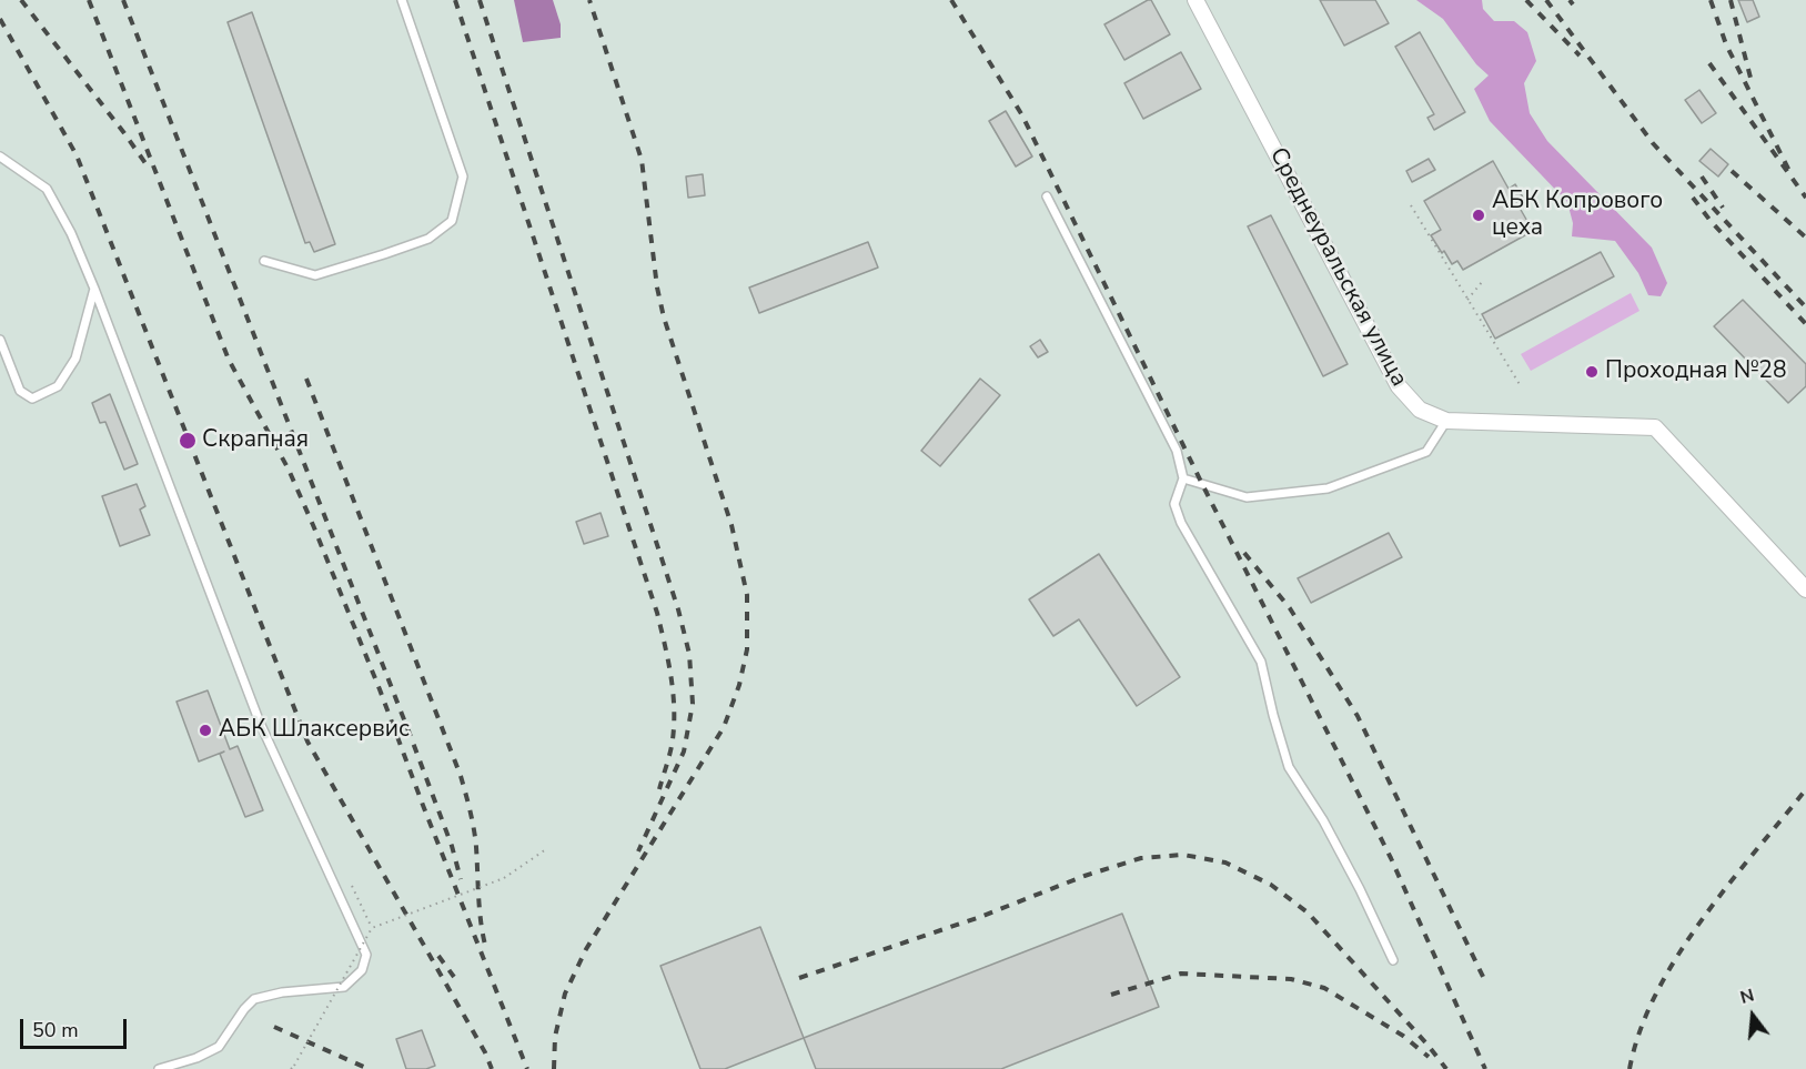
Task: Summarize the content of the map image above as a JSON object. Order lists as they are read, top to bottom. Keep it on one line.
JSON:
{"streets":{"street":["Среднеуральская улица"]},"places":["АБК Копрового цеха","Проходная №28","Скрапная","АБК Шлаксервис"],"scale_bar":"50 m","north":"top"}
